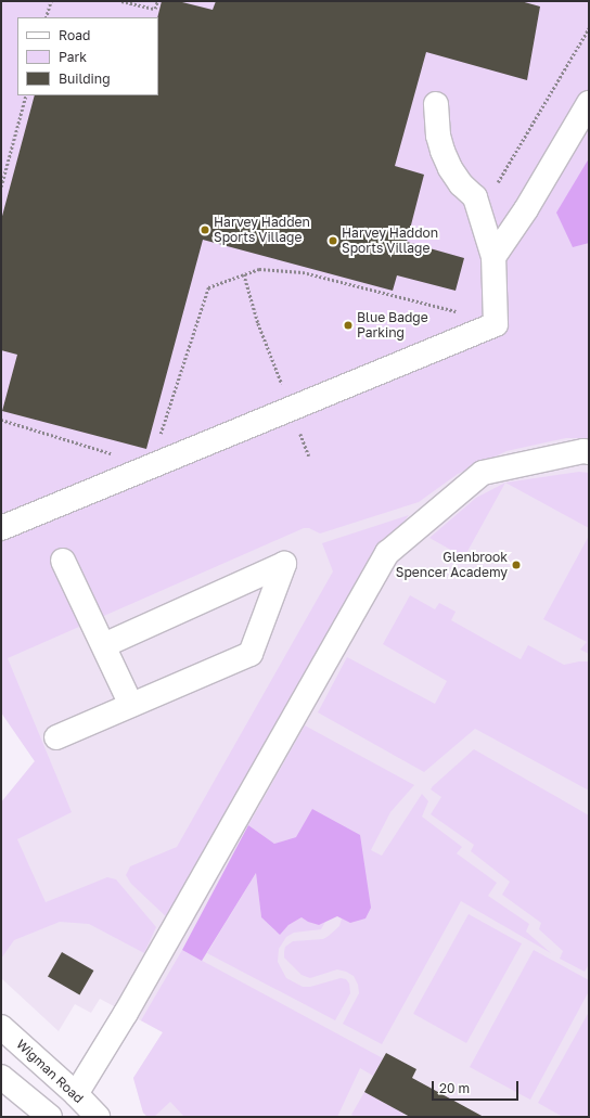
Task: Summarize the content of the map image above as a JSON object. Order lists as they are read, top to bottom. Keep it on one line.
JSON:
{"streets":{"street":["Wigman Road"]},"places":["Harvey Hadden Sports Village","Harvey Haddon Sports Village","Blue Badge Parking","Glenbrook Spencer Academy"],"legend":["Road","Park","Building"],"scale_bar":"20 m"}
